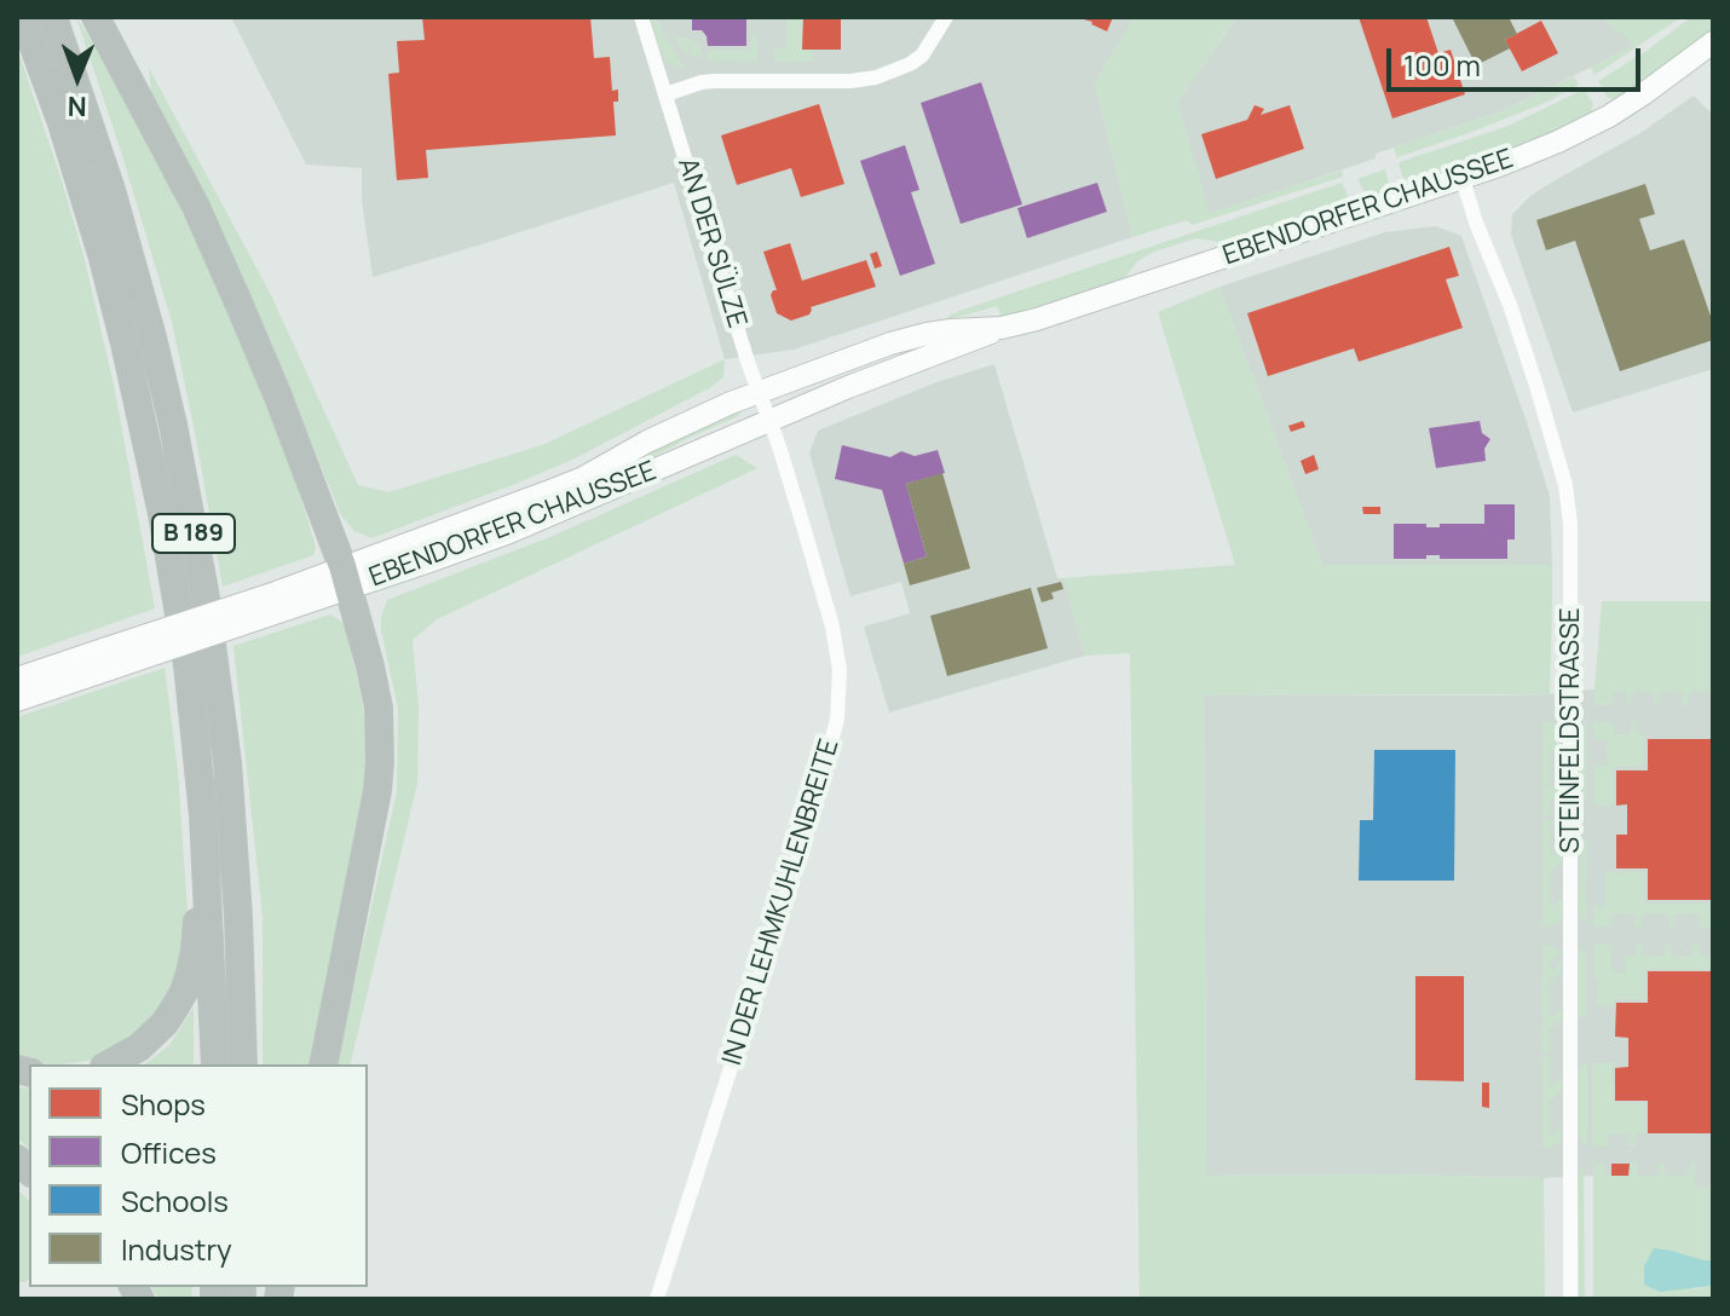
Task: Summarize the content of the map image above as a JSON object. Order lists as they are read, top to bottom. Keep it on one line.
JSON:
{"streets":{"highway":["B 189"],"main road":["EBENDORFER CHAUSSEE"],"street":["AN DER SÜLZE","STEINFELDSTRASSE","IN DER LEHMKUHLENBREITE"]},"crossings":[["EBENDORFER CHAUSSEE","AN DER SÜLZE"],["EBENDORFER CHAUSSEE","STEINFELDSTRASSE"],["EBENDORFER CHAUSSEE","IN DER LEHMKUHLENBREITE"],["AN DER SÜLZE","IN DER LEHMKUHLENBREITE"]],"legend":["Shops","Offices","Schools","Industry"],"scale_bar":"100 m","north":"bottom"}
